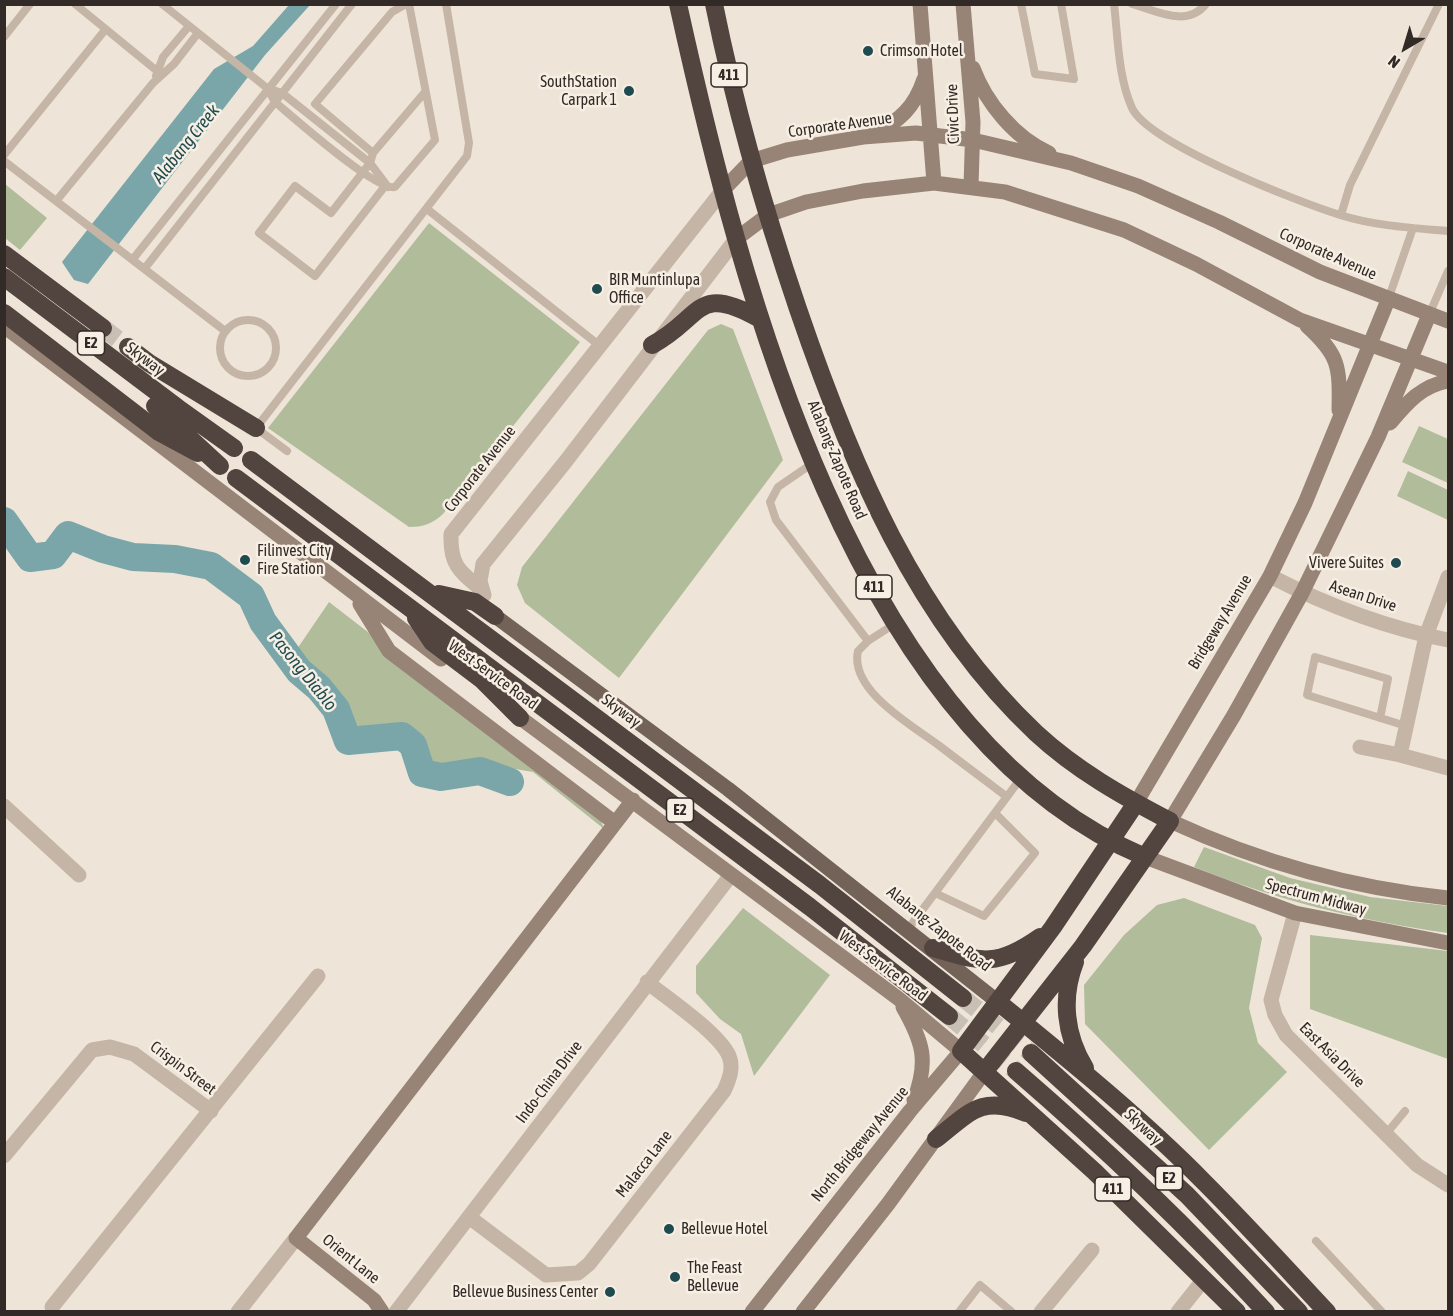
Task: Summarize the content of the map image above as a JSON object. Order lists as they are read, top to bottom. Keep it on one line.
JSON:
{"streets":{"highway":["411","E2","Skyway","Alabang-Zapote Road","Bridgeway Avenue","North Bridgeway Avenue"],"main road":["Civic Drive","Corporate Avenue","West Service Road","Spectrum Midway","Orient Lane"],"street":["Asean Drive","East Asia Drive","Crispin Street","Indo-China Drive","Malacca Lane"]},"crossings":[["411","West Service Road"],["411","North Bridgeway Avenue"],["Civic Drive","Corporate Avenue"],["Corporate Avenue","E2"],["Corporate Avenue","Alabang-Zapote Road"],["Corporate Avenue","Bridgeway Avenue"],["E2","Skyway"],["E2","Alabang-Zapote Road"],["Alabang-Zapote Road","Bridgeway Avenue"],["Alabang-Zapote Road","Spectrum Midway"],["Alabang-Zapote Road","North Bridgeway Avenue"],["Asean Drive","Bridgeway Avenue"],["Bridgeway Avenue","North Bridgeway Avenue"],["West Service Road","Indo-China Drive"],["West Service Road","North Bridgeway Avenue"],["Spectrum Midway","East Asia Drive"],["Indo-China Drive","Malacca Lane"]],"water":["Alabang Creek","Pasong Diablo"],"places":["Crimson Hotel","SouthStation Carpark 1","BIR Muntinlupa Office","Filinvest City Fire Station","Vivere Suites","Bellevue Hotel","The Feast Bellevue","Bellevue Business Center"],"north":"bottom left"}
